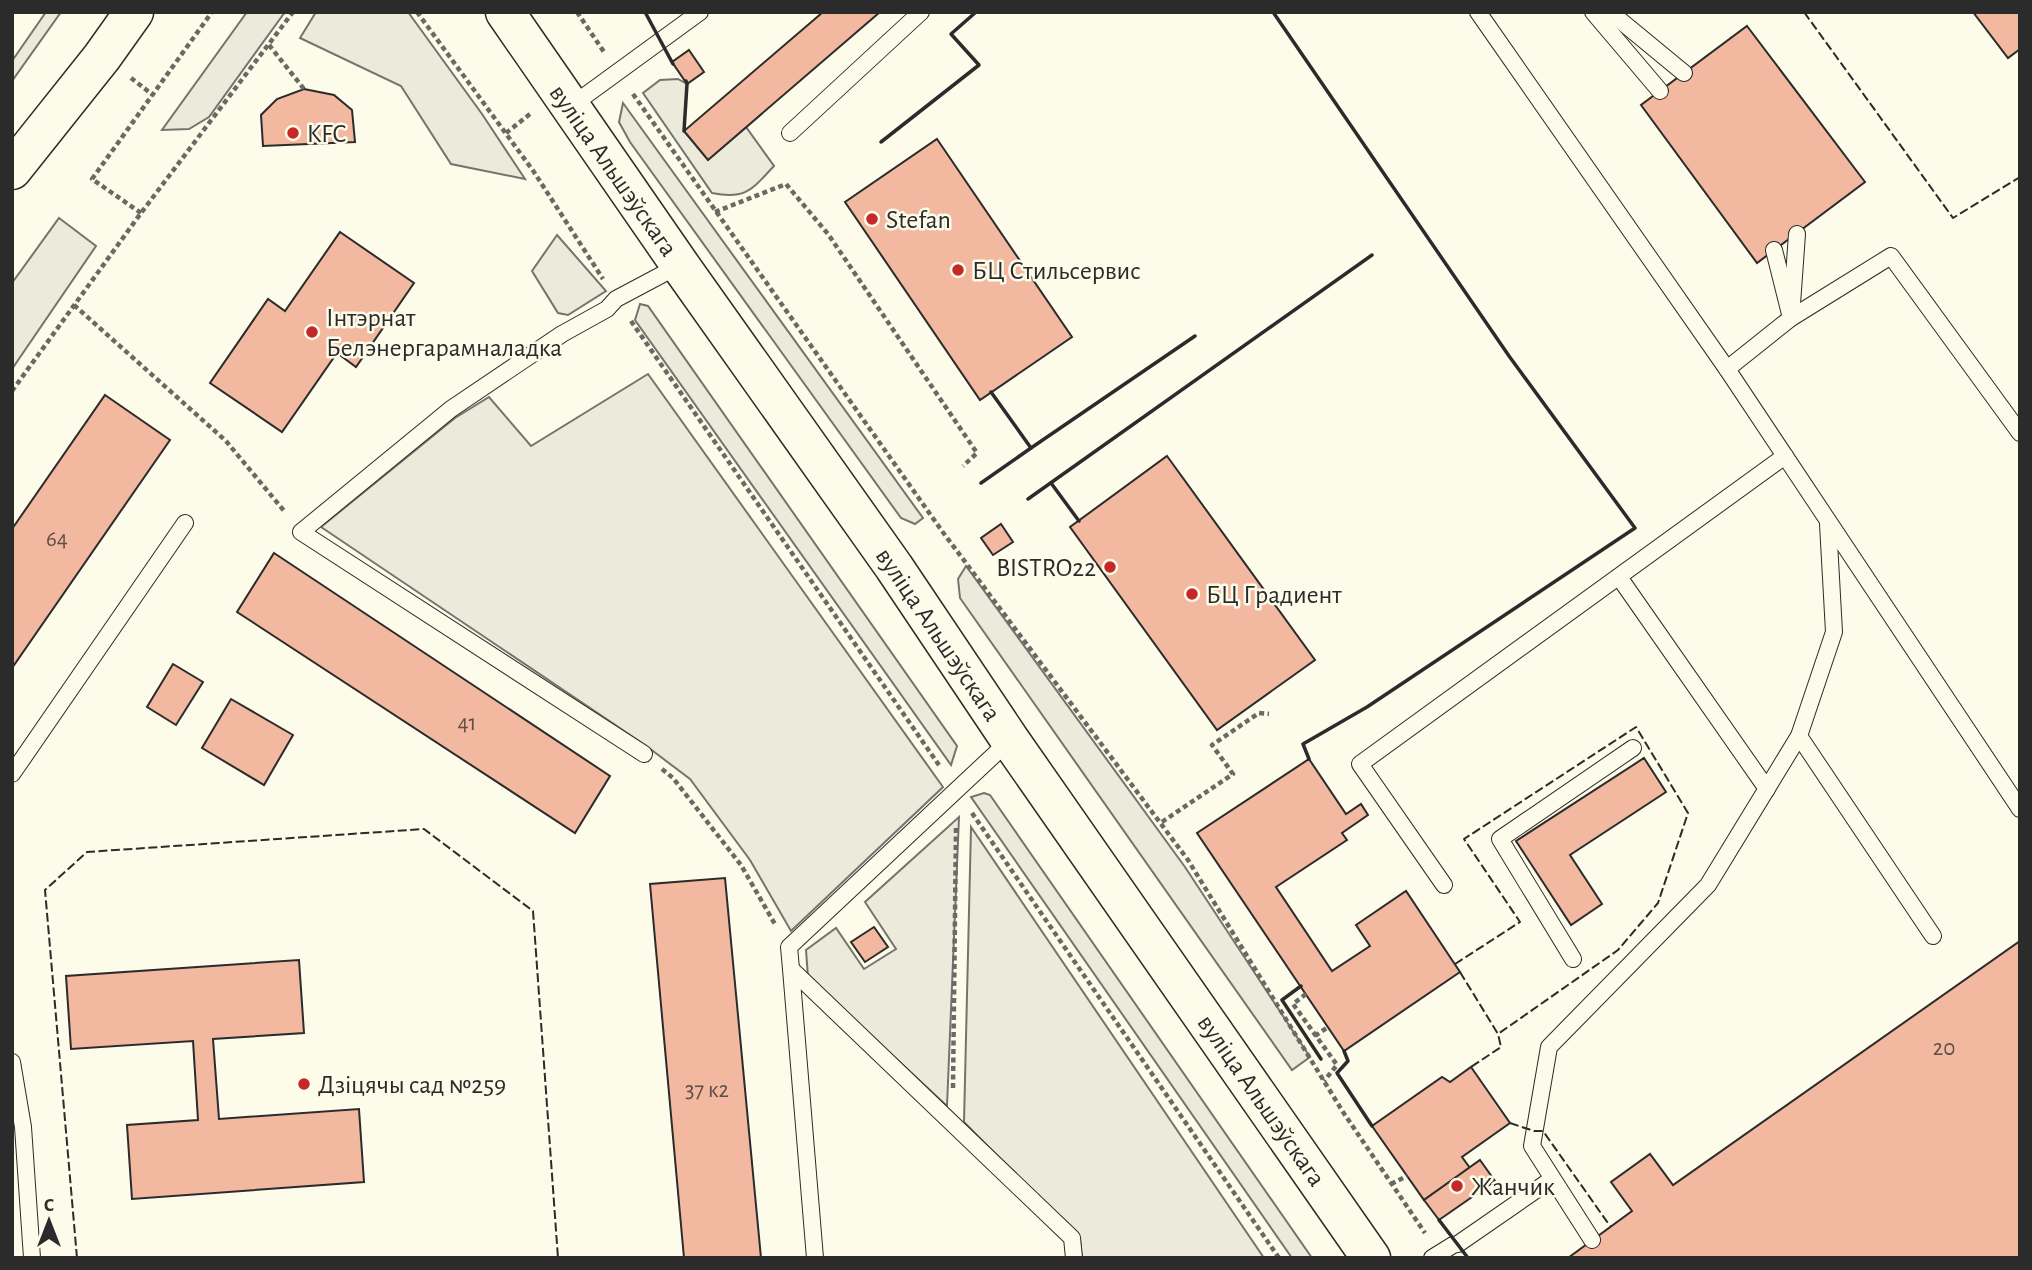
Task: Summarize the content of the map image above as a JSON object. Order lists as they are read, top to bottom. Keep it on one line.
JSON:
{"streets":{"main road":["вуліца Альшэўскага"]},"places":["KFC","Stefan","БЦ Стильсервис","Інтэрнат Белэнергарамналадка","BISTRO22","БЦ Градиент","Дзіцячы сад №259","Жанчик"],"house_numbers":["64","41","20","37 к2"],"north":"top"}
